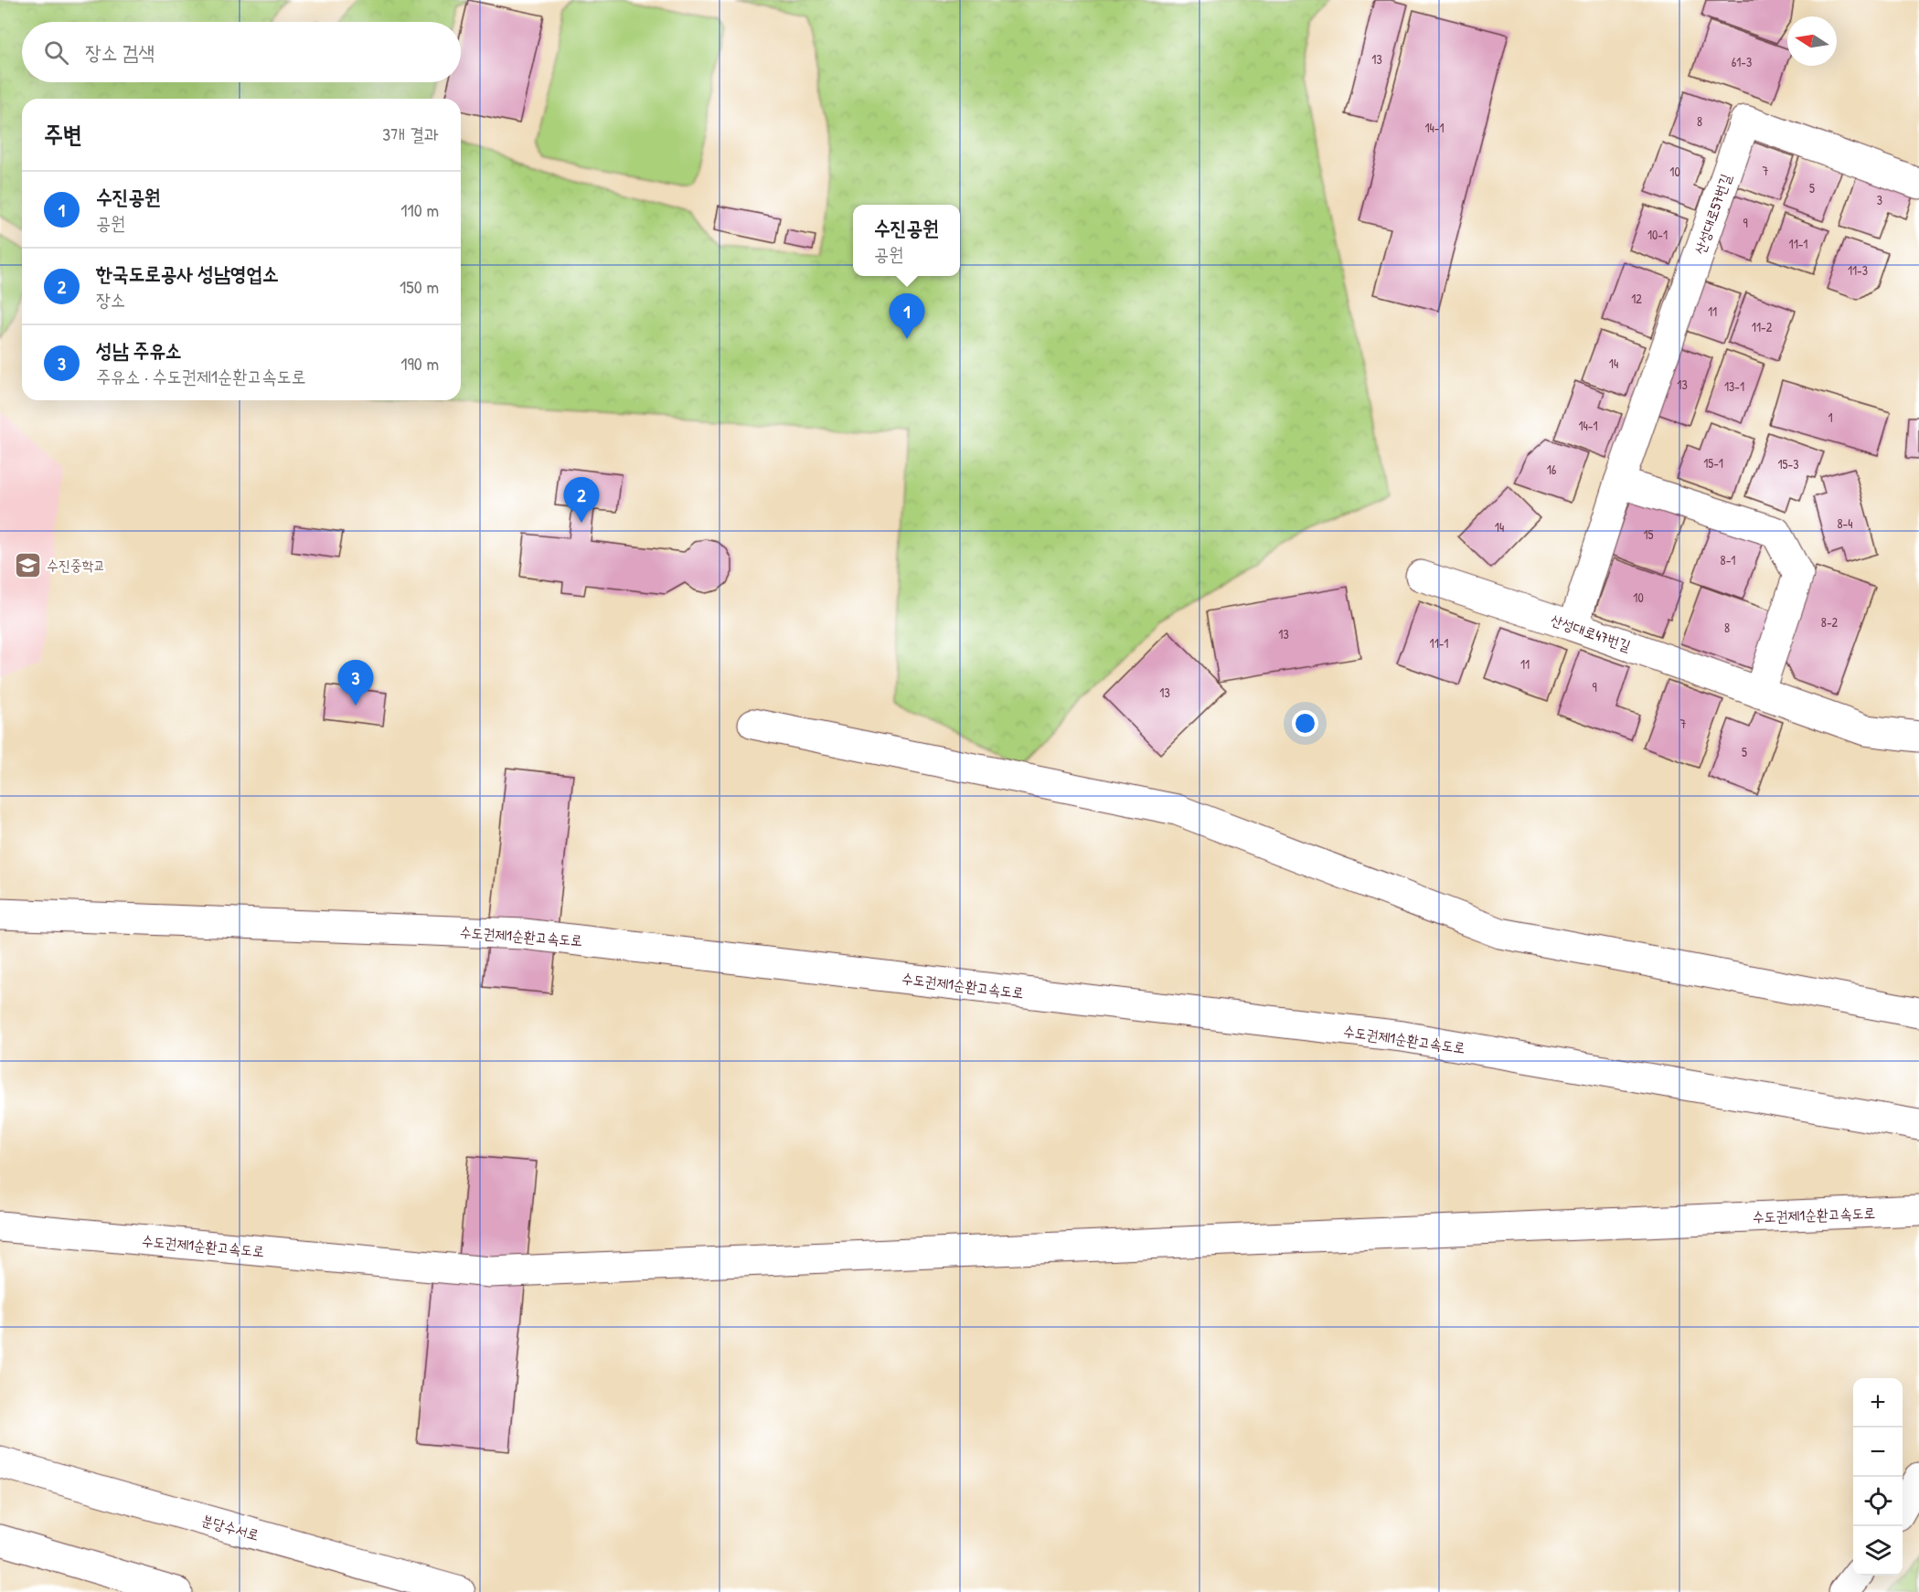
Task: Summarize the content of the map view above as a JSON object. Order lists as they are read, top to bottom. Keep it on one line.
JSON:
{"streets":{"main road":["산성대로57번길","산성대로47번길","수도권제1순환고속도로","분당수서로"]},"crossings":[["산성대로57번길","산성대로47번길"]],"places":{"school or university":["수진중학교"]},"house_numbers":["13","61-3","8","14-1","7","10","5","3","9","10-1","11-1","11-3","12","11","11-2","14","13","13-1","1","14-1","15-1","15-3","16","8-4","14","15","8-1","10","8-2","8","13","11-1","11","9","13","7","5"],"north":"left","page":{"search":"장소 검색","heading":["주변","3개 결과"],"list":[{"mark":"1","name":"수진공원","note":"공원","value":"110 m"},{"mark":"2","name":"한국도로공사 성남영업소","note":"장소","value":"150 m"},{"mark":"3","name":"성남 주유소","note":"주유소 · 수도권제1순환고속도로","value":"190 m"}],"popup":["수진공원","공원"],"pins":["1","2","3"],"map_buttons":["+","−"]}}
